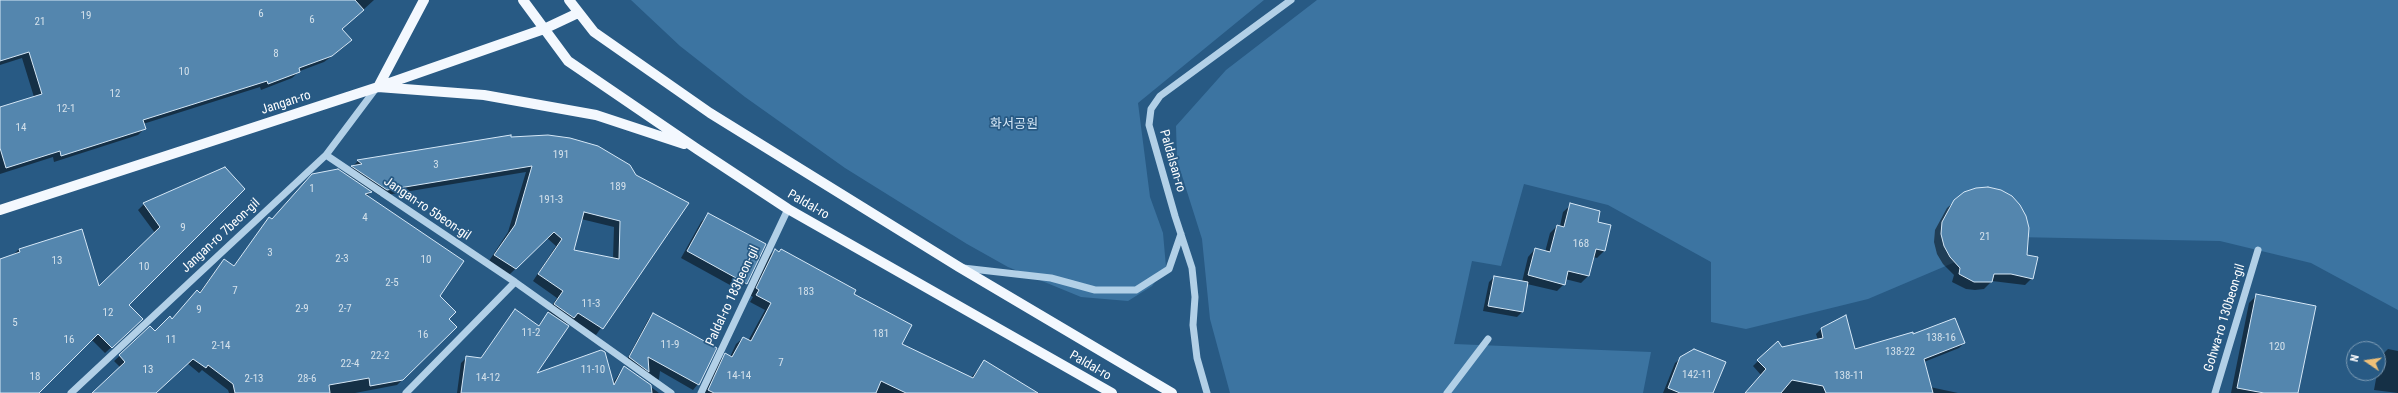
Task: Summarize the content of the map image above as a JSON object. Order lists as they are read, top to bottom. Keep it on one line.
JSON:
{"streets":{"main road":["Jangan-ro","Paldal-ro"],"street":["Paldalsan-ro","Jangan-ro 5beon-gil","Jangan-ro 7beon-gil","Paldal-ro 183beon-gil","Gohwa-ro 130beon-gil"]},"crossings":[["Jangan-ro","Paldal-ro"],["Jangan-ro","Jangan-ro 7beon-gil"],["Paldal-ro","Paldal-ro 183beon-gil"],["Jangan-ro 5beon-gil","Jangan-ro 7beon-gil"]],"parks":["화서공원"],"house_numbers":["6","19","6","21","8","10","12","12-1","14","191","3","189","1","191-3","4","9","21","168","3","2-3","10","13","10","2-5","7","183","11-3","2-9","2-7","9","12","5","11-2","181","16","138-16","16","11","11-9","2-14","120","138-22","22-2","7","22-4","13","11-10","142-11","14-14","138-11","18","14-12","2-13","28-6"],"north":"left"}
